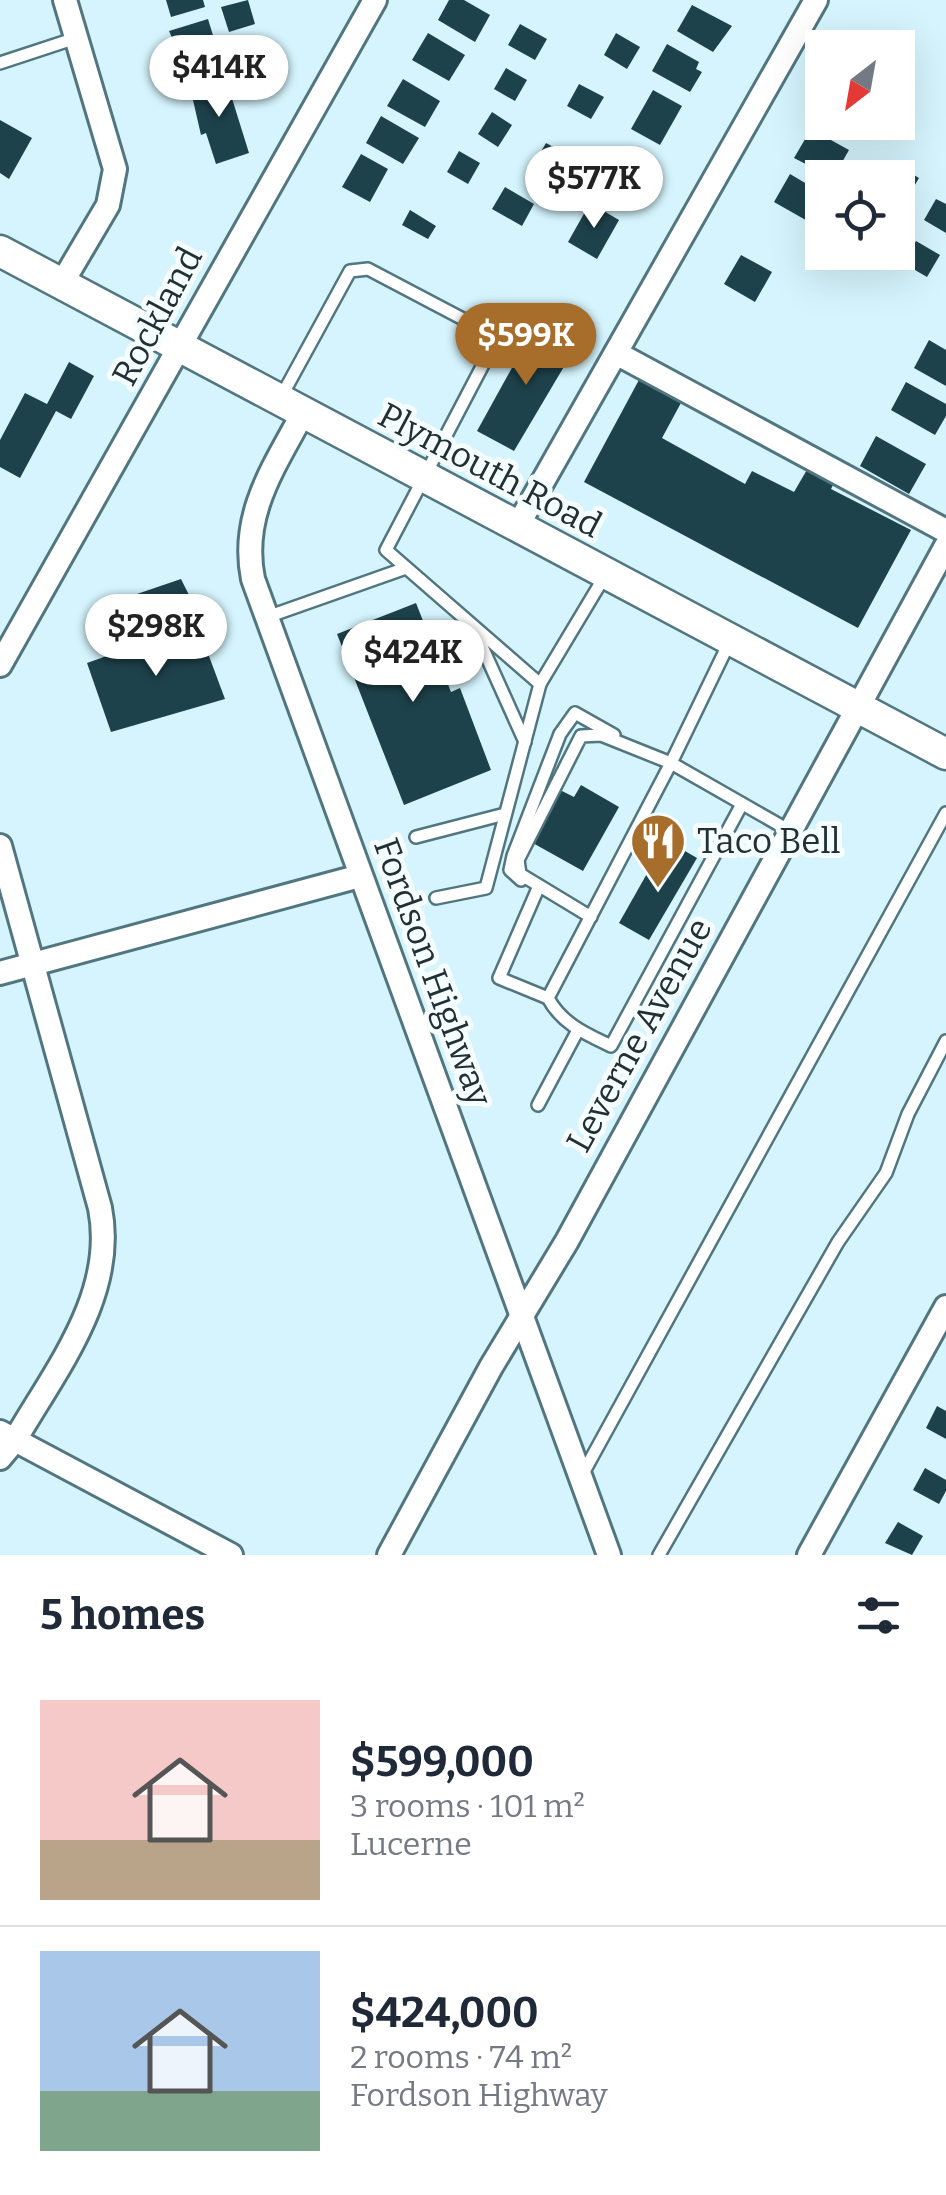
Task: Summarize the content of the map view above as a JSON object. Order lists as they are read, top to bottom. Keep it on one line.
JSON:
{"streets":{"main road":["Plymouth Road"],"street":["Rockland","Fordson Highway","Leverne Avenue"]},"crossings":[["Rockland","Plymouth Road"],["Plymouth Road","Fordson Highway"],["Plymouth Road","Leverne Avenue"],["Fordson Highway","Leverne Avenue"]],"places":{"restaurant":["Taco Bell"]},"north":"bottom left","page":{"price":["$414K","$577K","$599K","$298K","$424K"],"heading":"5 homes","list":[{"name":"$599,000","note":"3 rooms · 101 m² · Lucerne"},{"name":"$424,000","note":"2 rooms · 74 m² · Fordson Highway"}]}}
